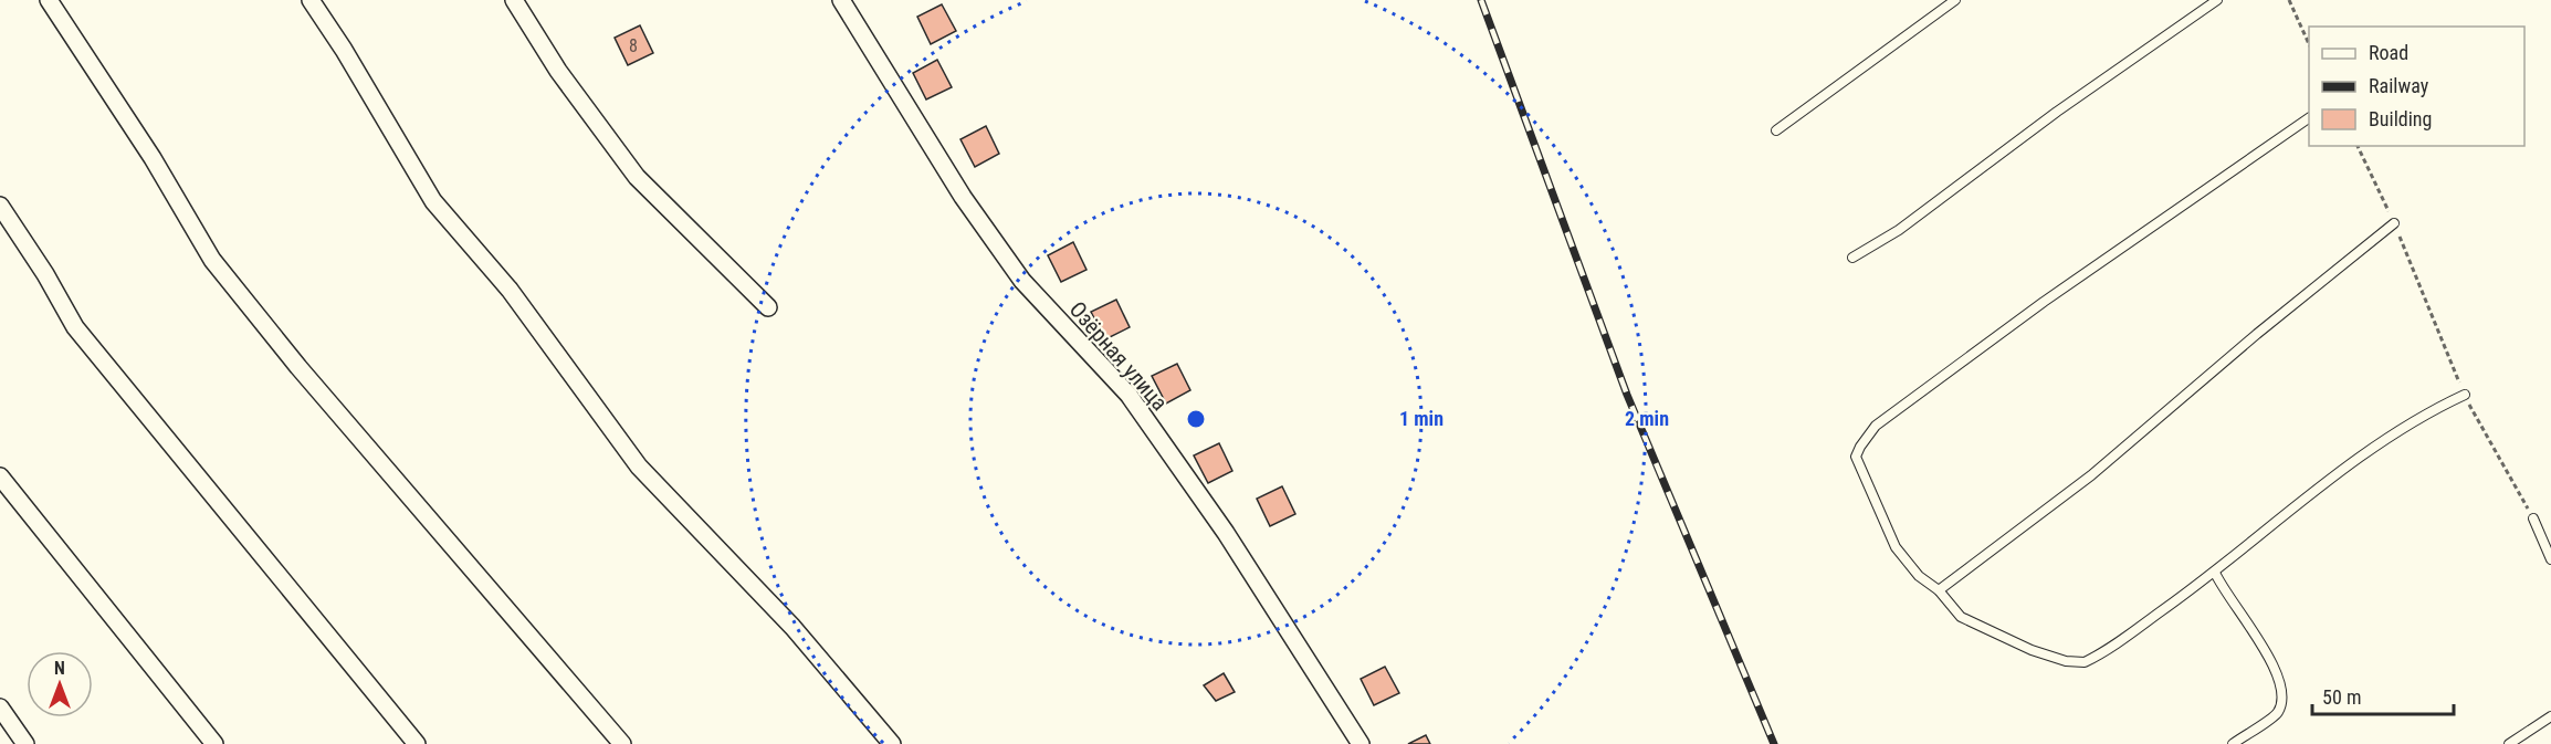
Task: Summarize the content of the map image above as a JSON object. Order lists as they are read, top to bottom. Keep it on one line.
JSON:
{"streets":{"street":["Озёрная улица"]},"house_numbers":["8"],"legend":["Road","Railway","Building"],"scale_bar":"50 m","north":"top","rings":["1 min","2 min"]}
